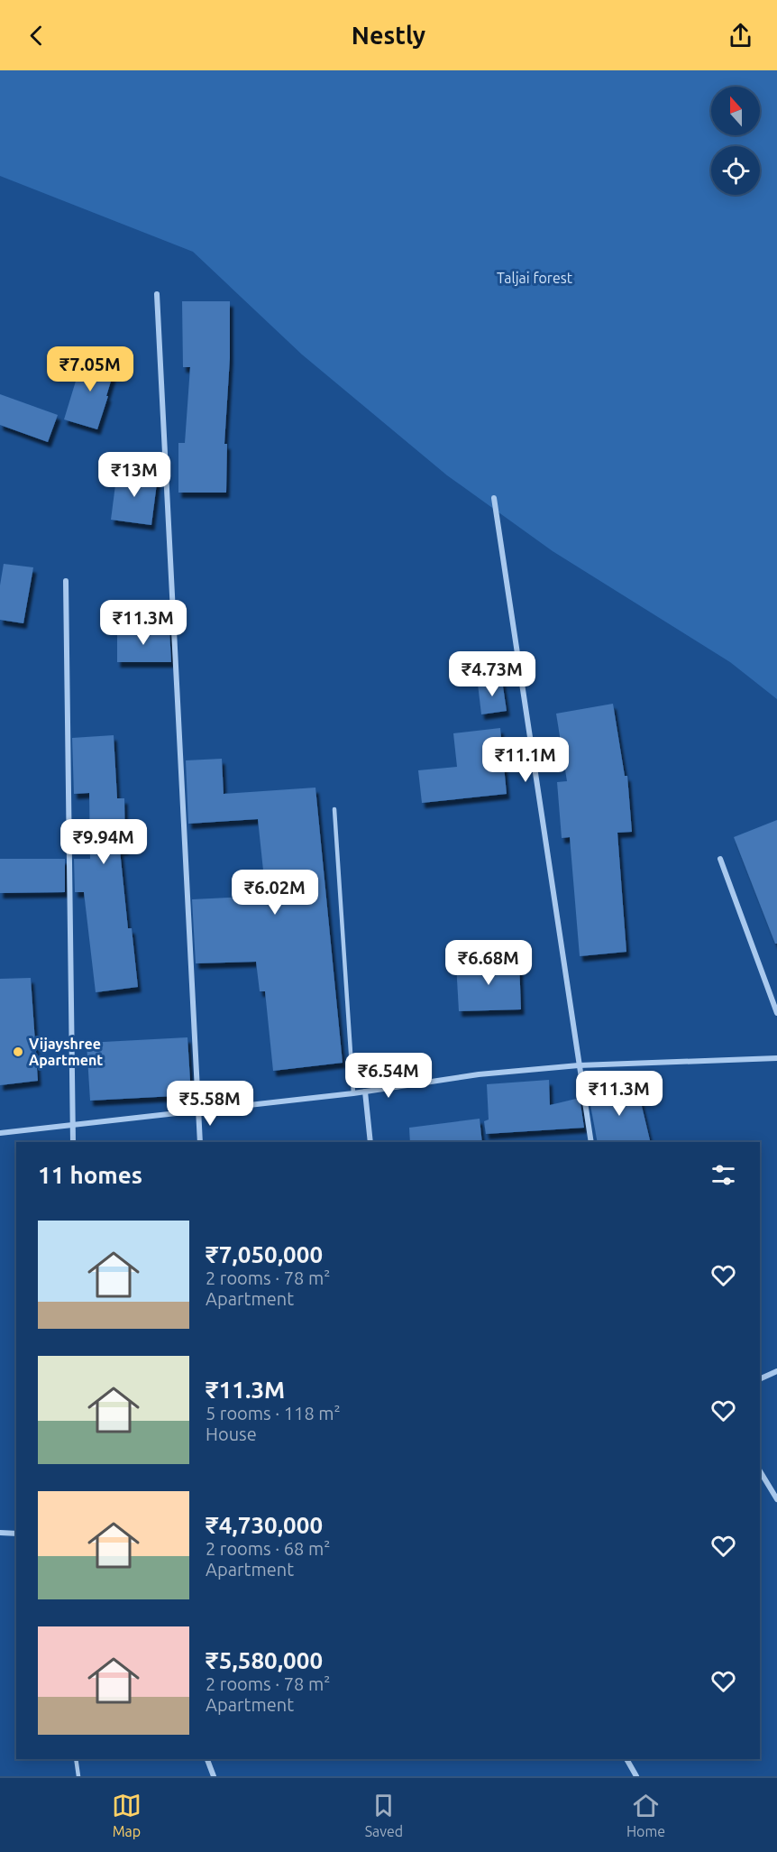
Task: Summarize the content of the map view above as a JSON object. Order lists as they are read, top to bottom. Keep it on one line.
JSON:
{"parks":["Taljai forest"],"places":["Vijayshree Apartment"],"north":"top","page":{"header":"Nestly","price":["₹7.05M","₹13M","₹11.3M","₹4.73M","₹11.1M","₹9.94M","₹6.02M","₹6.68M","₹6.54M","₹11.3M","₹5.58M"],"heading":"11 homes","list":[{"name":"₹7,050,000","note":"2 rooms · 78 m² · Apartment"},{"name":"₹11.3M","note":"5 rooms · 118 m² · House"},{"name":"₹4,730,000","note":"2 rooms · 68 m² · Apartment"},{"name":"₹5,580,000","note":"2 rooms · 78 m² · Apartment"}],"tabs":["Map","Saved","Home"]}}
